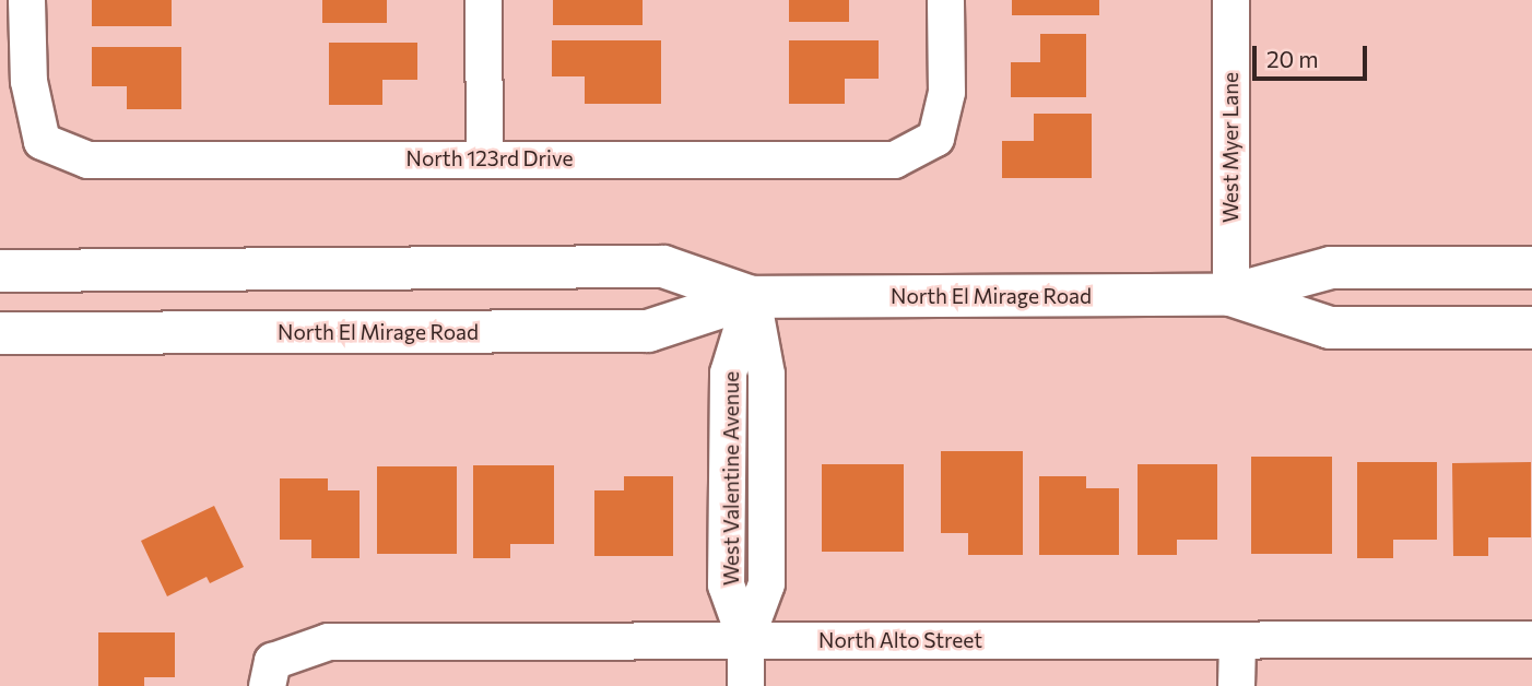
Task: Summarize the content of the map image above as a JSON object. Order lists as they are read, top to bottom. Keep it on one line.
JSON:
{"streets":{"main road":["North El Mirage Road"],"street":["West Myer Lane","North 123rd Drive","West Valentine Avenue","North Alto Street"]},"crossings":[["West Myer Lane","North El Mirage Road"],["North El Mirage Road","West Valentine Avenue"],["West Valentine Avenue","North Alto Street"]],"scale_bar":"20 m"}
